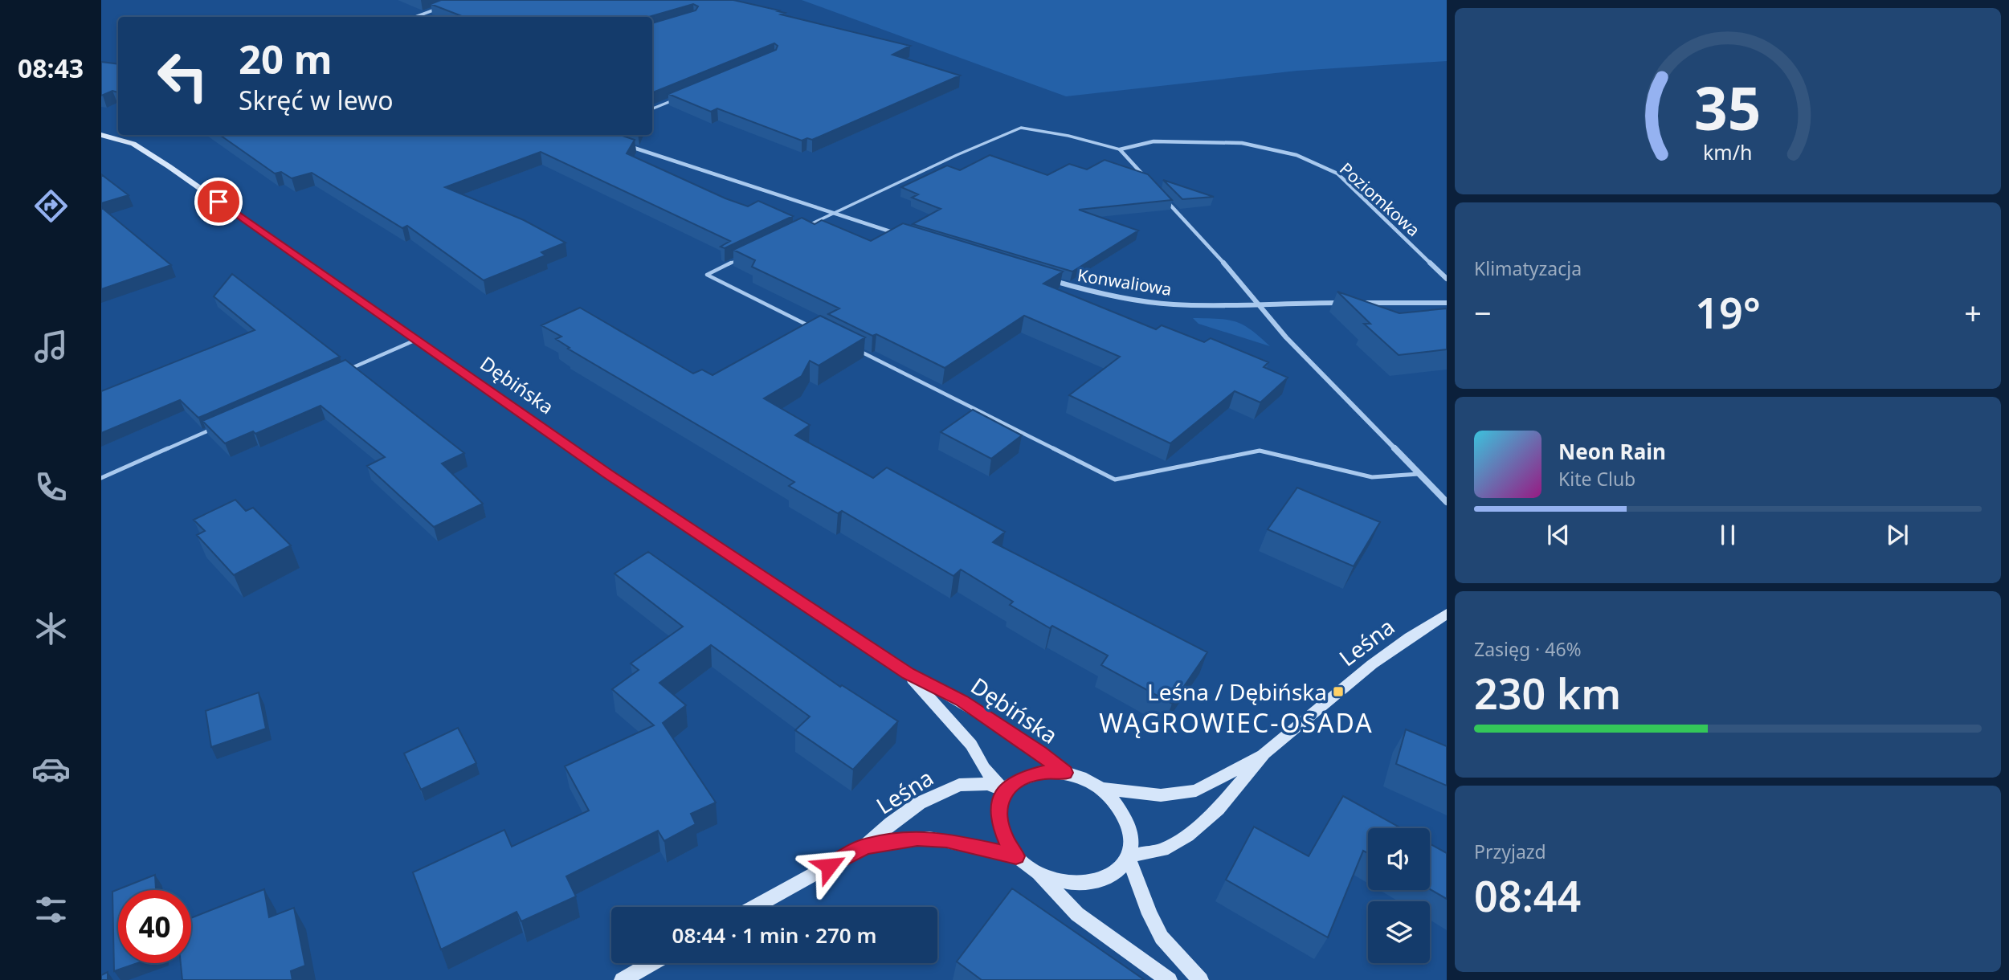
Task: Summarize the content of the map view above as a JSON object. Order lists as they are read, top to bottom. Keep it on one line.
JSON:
{"streets":{"street":["Poziomkowa","Konwaliowa","Dębińska","Leśna"]},"crossings":[["Dębińska","Leśna"]],"districts":["WĄGROWIEC-OSADA"],"places":{"transit":["Leśna / Dębińska"]},"page":{"tabs":"08:43","turn":["20 m","Skręć w lewo"],"tile":["Klimatyzacja",["Zasięg · 46%","230 km"],["Przyjazd","08:44"]],"heat":["−","19°","+"],"song":["Neon Rain","Kite Club"],"limit":"40","trip":"08:44 · 1 min · 270 m","gauge":["35","km/h"]}}
